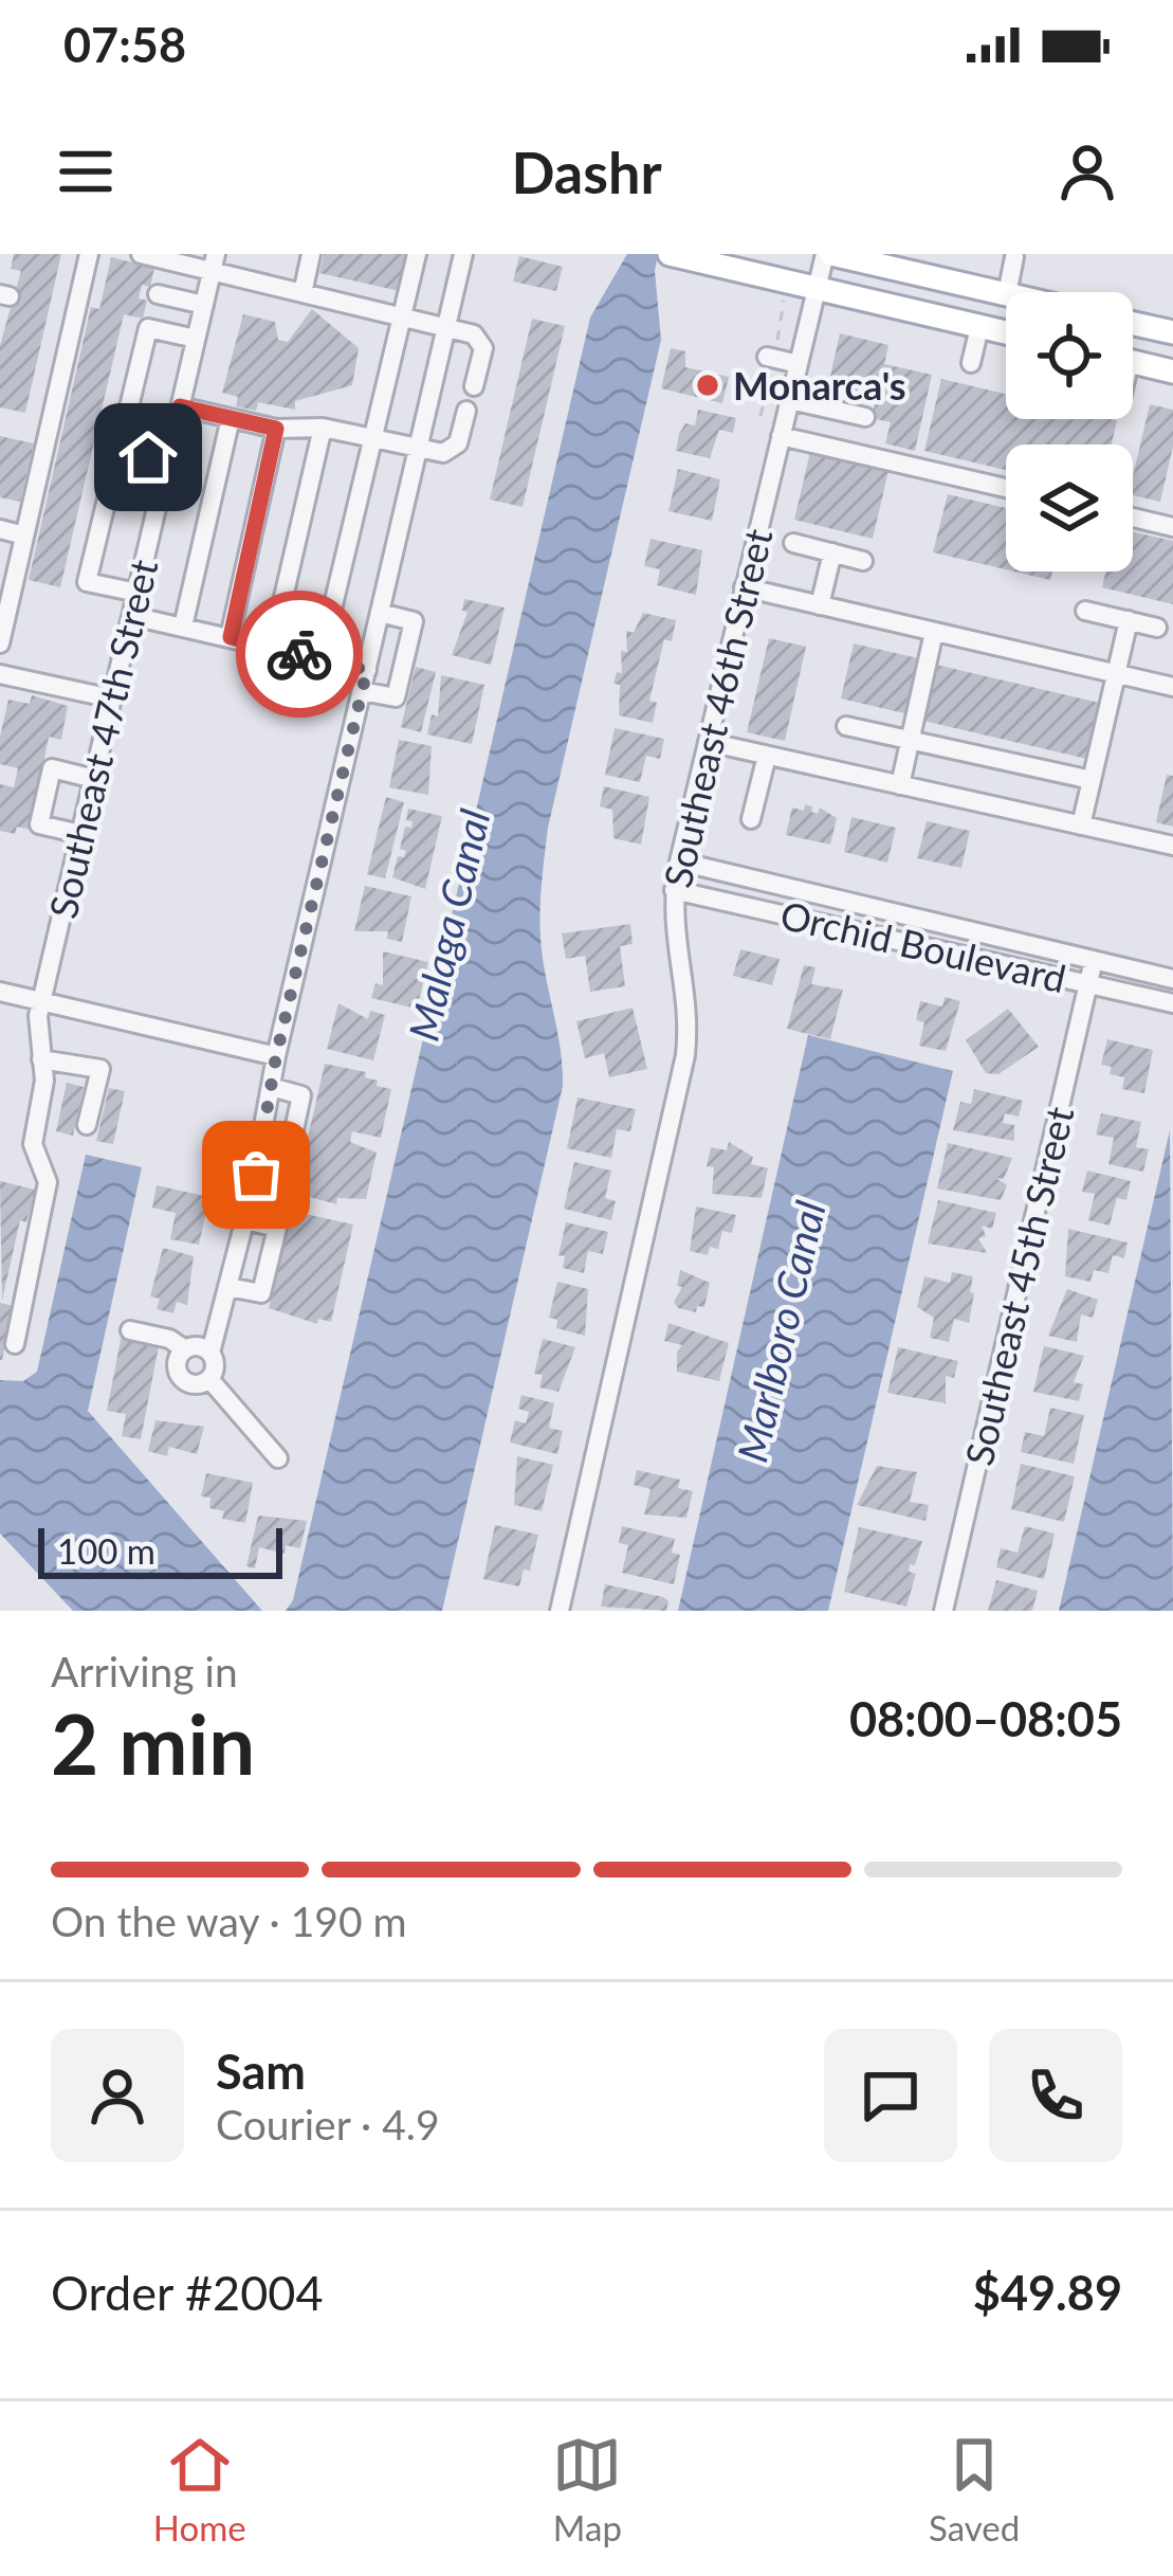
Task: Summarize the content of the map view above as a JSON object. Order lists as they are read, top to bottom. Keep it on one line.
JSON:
{"streets":{"street":["Southeast 46th Street","Southeast 47th Street","Orchid Boulevard","Southeast 45th Street"]},"crossings":[["Southeast 46th Street","Orchid Boulevard"],["Orchid Boulevard","Southeast 45th Street"]],"water":["Malaga Canal","Marlboro Canal"],"places":["Monarca's"],"scale_bar":"100 m","page":{"status":"07:58","header":"Dashr","scale":"100 m","heading":["2 min","Arriving in","08:00–08:05"],"panel":["Sam","Courier · 4.9","Order #2004","$49.89"],"bar":"On the way · 190 m","tabs":["Home","Map","Saved"]}}
